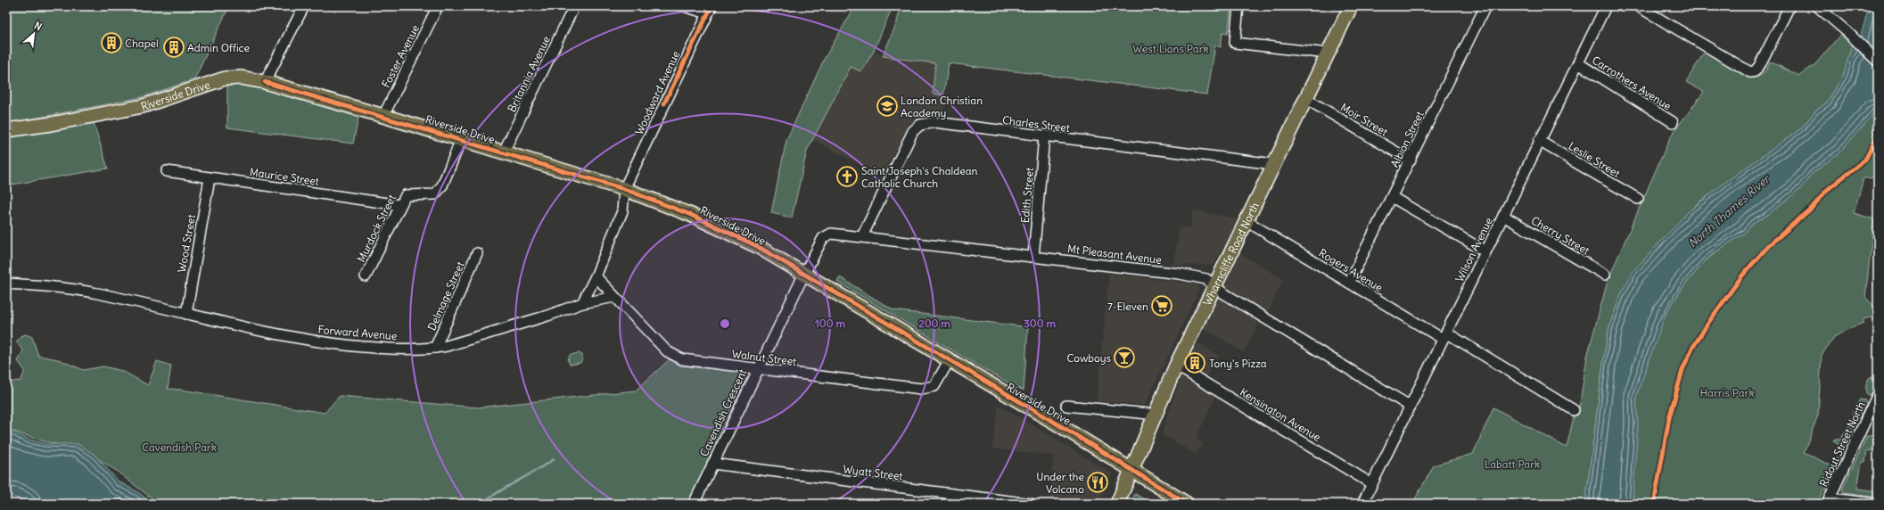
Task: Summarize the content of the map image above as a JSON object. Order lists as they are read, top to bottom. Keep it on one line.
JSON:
{"streets":{"main road":["Riverside Drive","Wharncliffe Road North"],"street":["Foster Avenue","Britannia Avenue","Carrothers Avenue","Woodward Avenue","Moir Street","Charles Street","Albion Street","Leslie Street","Maurice Street","Edith Street","Murdock Street","Cherry Street","Wood Street","Wilson Avenue","Mt Pleasant Avenue","Rogers Avenue","Delmage Street","Forward Avenue","Walnut Street","Cavendish Crescent","Kensington Avenue","Ridout Street North","Wyatt Street"]},"crossings":[["Foster Avenue","Riverside Drive"],["Britannia Avenue","Riverside Drive"],["Carrothers Avenue","Wilson Avenue"],["Woodward Avenue","Riverside Drive"],["Riverside Drive","Murdock Street"],["Riverside Drive","Wharncliffe Road North"],["Riverside Drive","Mt Pleasant Avenue"],["Riverside Drive","Walnut Street"],["Riverside Drive","Cavendish Crescent"],["Moir Street","Albion Street"],["Moir Street","Wharncliffe Road North"],["Charles Street","Edith Street"],["Charles Street","Wharncliffe Road North"],["Charles Street","Mt Pleasant Avenue"],["Albion Street","Rogers Avenue"],["Leslie Street","Wilson Avenue"],["Maurice Street","Murdock Street"],["Maurice Street","Wood Street"],["Edith Street","Mt Pleasant Avenue"],["Cherry Street","Wilson Avenue"],["Wood Street","Forward Avenue"],["Wilson Avenue","Mt Pleasant Avenue"],["Wilson Avenue","Rogers Avenue"],["Wilson Avenue","Kensington Avenue"],["Wharncliffe Road North","Mt Pleasant Avenue"],["Wharncliffe Road North","Rogers Avenue"],["Wharncliffe Road North","Kensington Avenue"],["Mt Pleasant Avenue","Cavendish Crescent"],["Delmage Street","Forward Avenue"],["Forward Avenue","Walnut Street"],["Walnut Street","Cavendish Crescent"],["Cavendish Crescent","Wyatt Street"]],"water":["North Thames River"],"parks":["West Lions Park","Harris Park","Cavendish Park","Labatt Park"],"places":{"building":["Chapel","Admin Office","Tony's Pizza"],"school or university":["London Christian Academy"],"church":["Saint Joseph's Chaldean Catholic Church"],"supermarket":["7-Eleven"],"bar":["Cowboys"],"restaurant":["Under the Volcano"]},"north":"top right","rings":["100 m","200 m","300 m"]}
